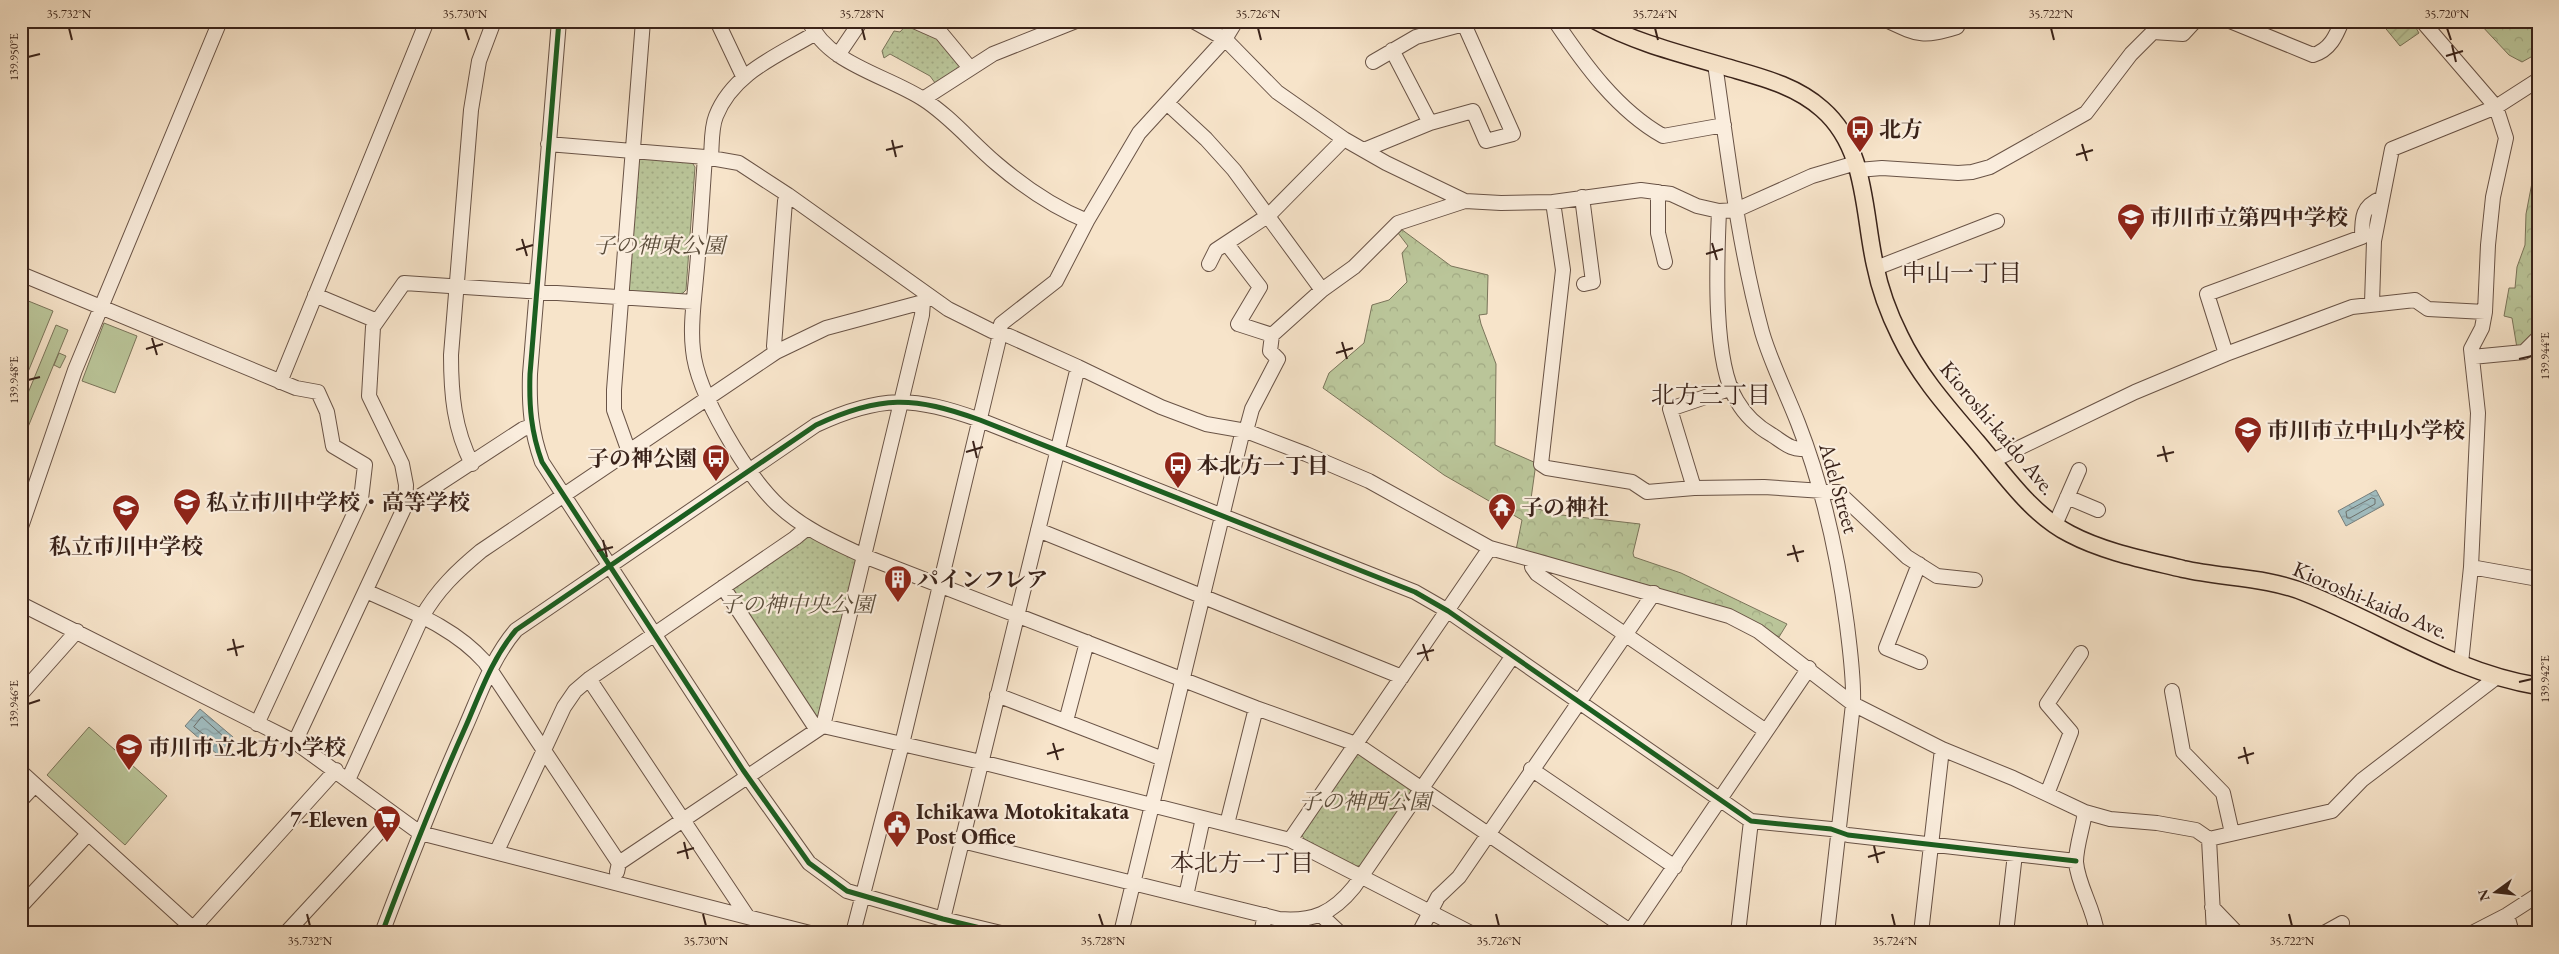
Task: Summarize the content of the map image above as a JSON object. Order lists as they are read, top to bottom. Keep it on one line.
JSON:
{"streets":{"main road":["Kioroshi-kaido Ave."],"street":["Adel Street"]},"crossings":[["Kioroshi-kaido Ave.","Adel Street"]],"districts":["中山一丁目","北方三丁目","本北方一丁目"],"parks":["子の神東公園","子の神中央公園","子の神西公園"],"places":{"bus stop":["北方","子の神公園","本北方一丁目"],"school or university":["市川市立第四中学校","市川市立中山小学校","私立市川中学校・高等学校","私立市川中学校","市川市立北方小学校"],"temple":["子の神社"],"building":["パインフレア"],"supermarket":["7-Eleven"],"public building":["Ichikawa Motokitakata Post Office"]},"north":"left","coordinates":["35.732°N","35.730°N","35.728°N","35.726°N","35.724°N","35.722°N","35.720°N","139.950°E","139.944°E","139.948°E","139.942°E","139.946°E"]}
